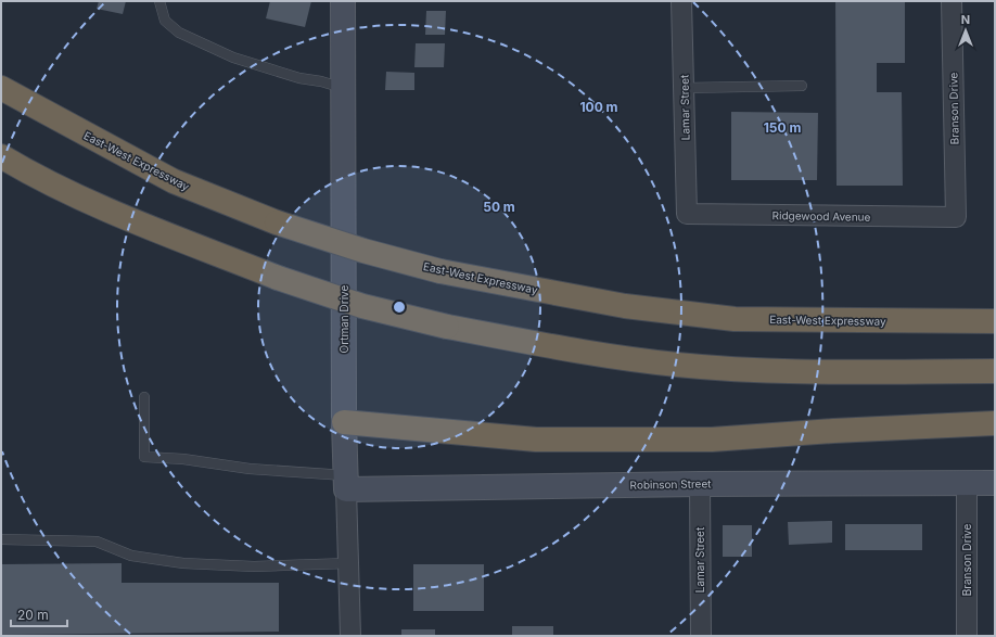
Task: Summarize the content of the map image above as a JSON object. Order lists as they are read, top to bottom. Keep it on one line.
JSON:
{"streets":{"highway":["East-West Expressway"],"street":["Lamar Street","Branson Drive","Ridgewood Avenue","Ortman Drive","Robinson Street"]},"crossings":[["Lamar Street","Ridgewood Avenue"],["Lamar Street","Robinson Street"],["Branson Drive","Ridgewood Avenue"],["Branson Drive","Robinson Street"],["Ortman Drive","Robinson Street"]],"scale_bar":"20 m","north":"top","rings":["100 m","150 m","50 m"]}
